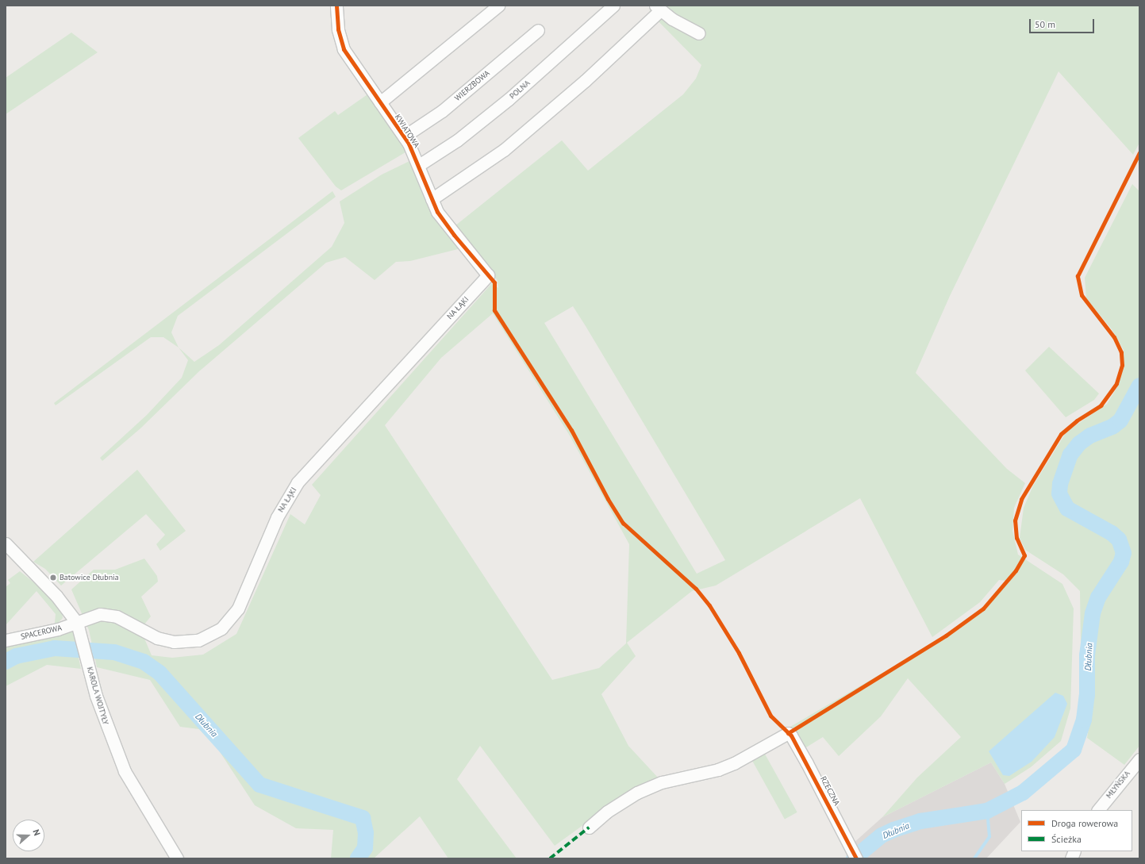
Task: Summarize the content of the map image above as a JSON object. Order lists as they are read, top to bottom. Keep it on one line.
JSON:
{"streets":{"street":["WIERZBOWA","POLNA","KWIATOWA","NA ŁĄKI","SPACEROWA","KAROLA WOJTYŁY","MŁYŃSKA","RZECZNA"]},"crossings":[["WIERZBOWA","KWIATOWA"],["POLNA","KWIATOWA"],["KWIATOWA","NA ŁĄKI"],["NA ŁĄKI","SPACEROWA"],["NA ŁĄKI","KAROLA WOJTYŁY"],["SPACEROWA","KAROLA WOJTYŁY"]],"water":["Dłubnia"],"places":["Batowice Dłubnia"],"legend":["Droga rowerowa","Ścieżka"],"scale_bar":"50 m","north":"right"}
